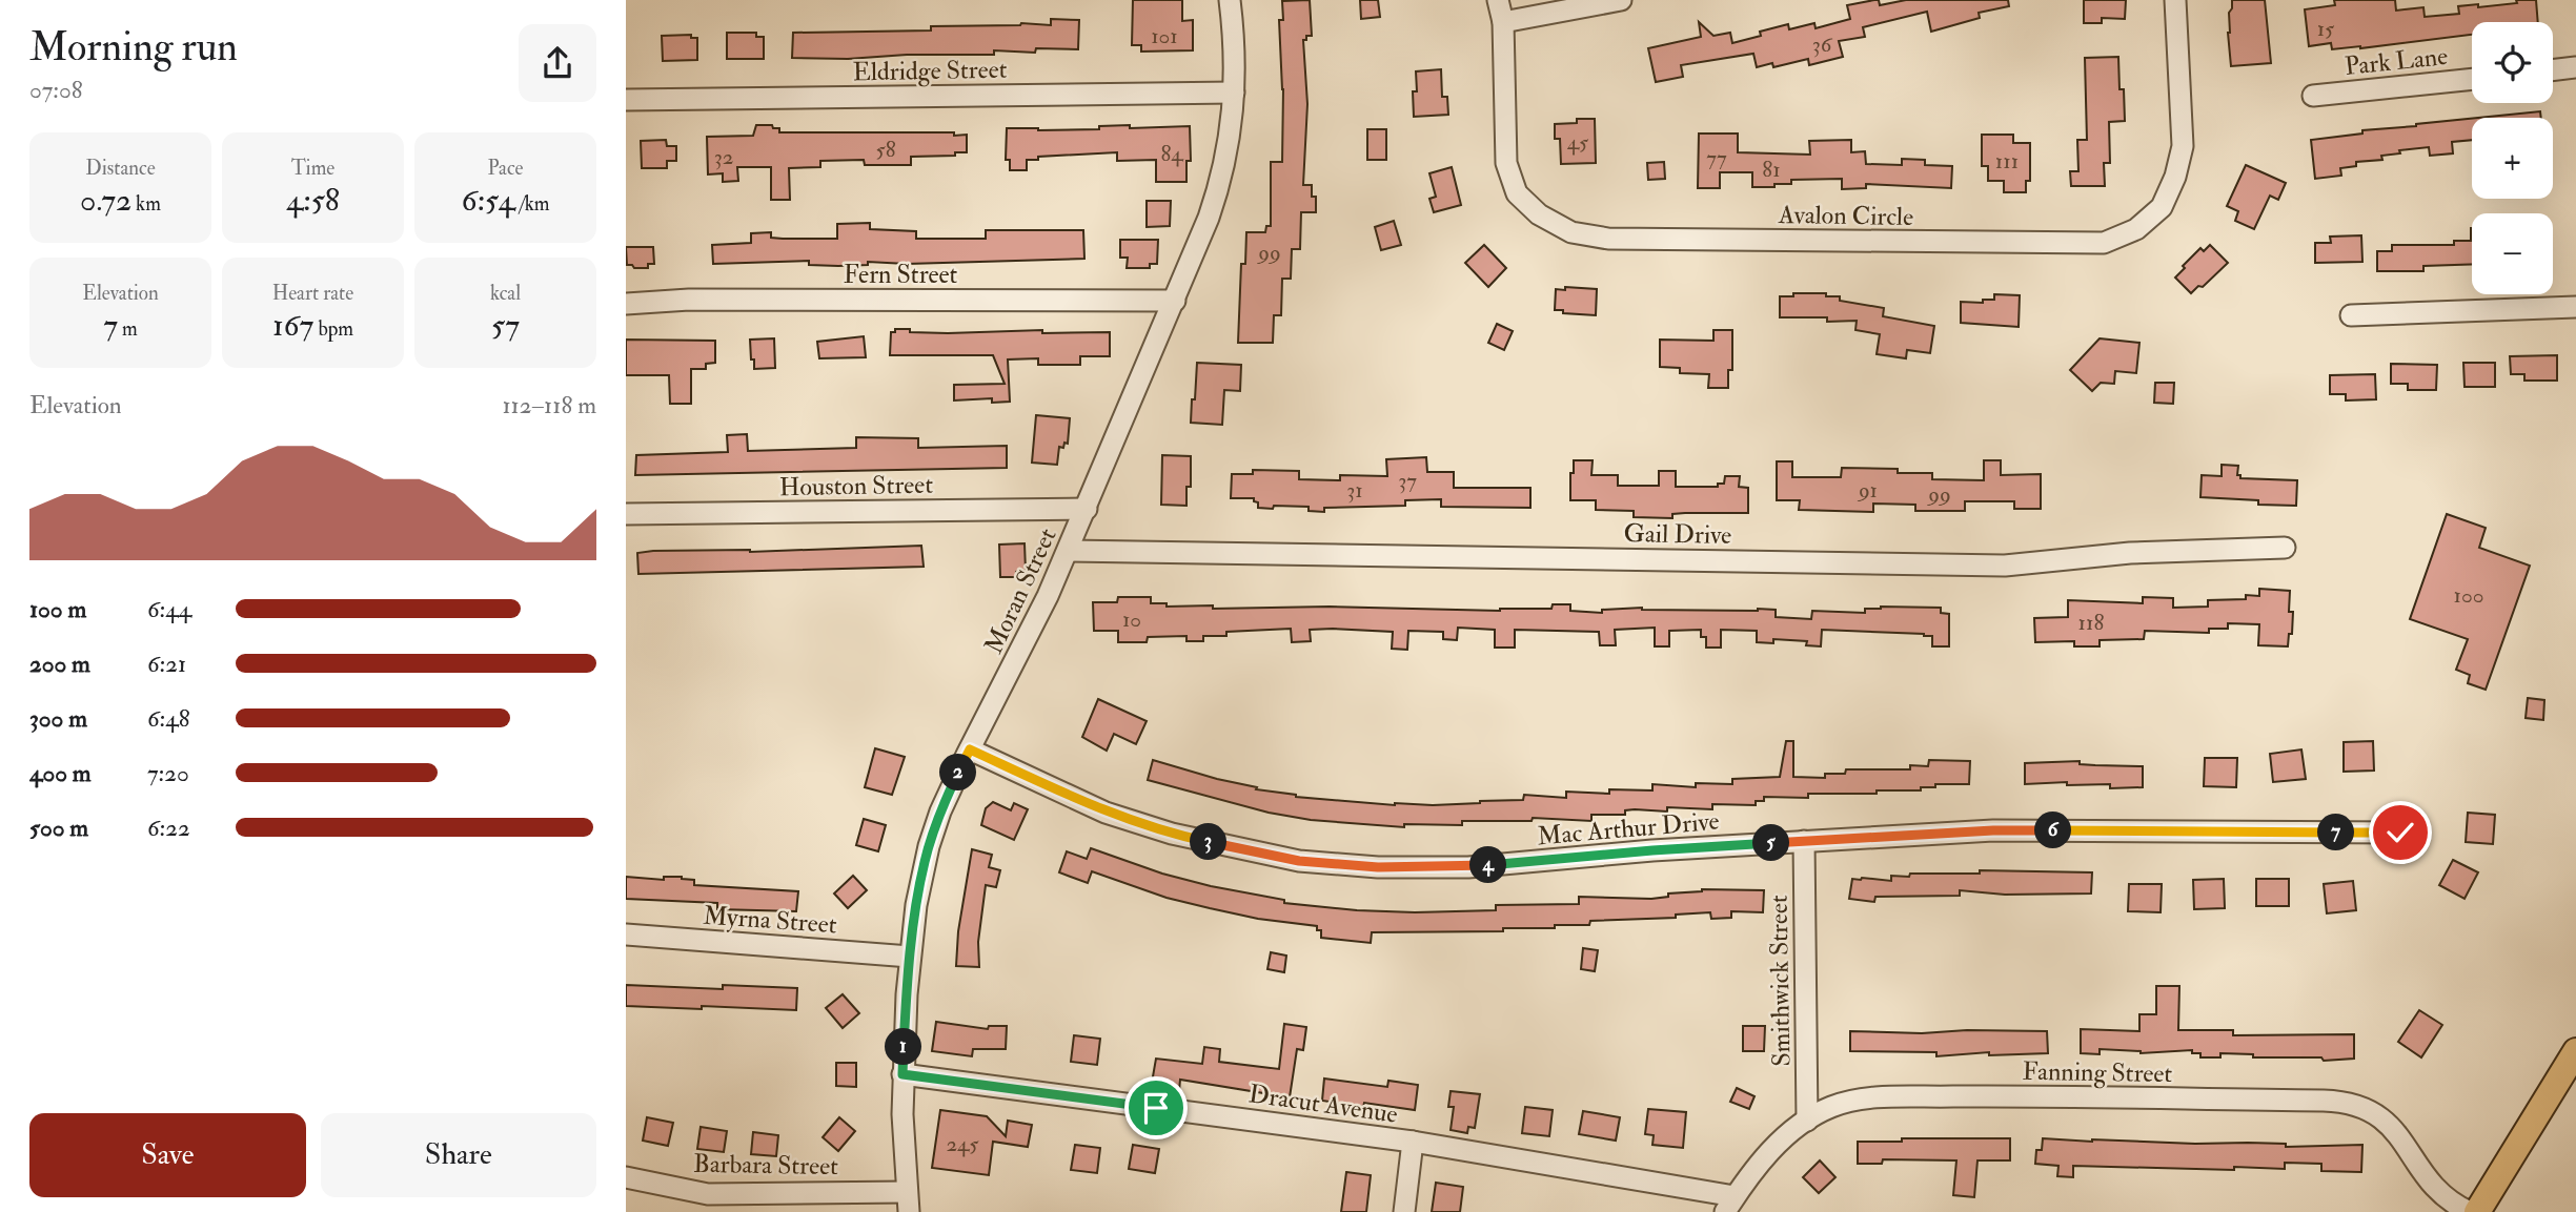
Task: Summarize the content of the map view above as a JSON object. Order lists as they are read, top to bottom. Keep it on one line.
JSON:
{"streets":{"street":["Park Lane","Eldridge Street","Avalon Circle","Fern Street","Houston Street","Gail Drive","Moran Street","Mac Arthur Drive","Myrna Street","Smithwick Street","Fanning Street","Dracut Avenue","Barbara Street"]},"crossings":[["Eldridge Street","Moran Street"],["Fern Street","Moran Street"],["Houston Street","Moran Street"],["Gail Drive","Moran Street"],["Moran Street","Mac Arthur Drive"],["Moran Street","Myrna Street"],["Moran Street","Dracut Avenue"],["Moran Street","Barbara Street"],["Mac Arthur Drive","Smithwick Street"],["Smithwick Street","Fanning Street"],["Fanning Street","Dracut Avenue"]],"house_numbers":["15","101","36","45","58","84","32","77","111","81","99","37","31","91","99","100","10","118","245"],"page":{"heading":["Morning run","07:08"],"map_buttons":["+","−"],"stats":[["Distance","0.72 km"],["Time","4:58"],["Pace","6:54 /km"],["Elevation","7 m"],["Heart rate","167 bpm"],["kcal","57"]],"chart":["Elevation","112–118 m"],"list":[{"name":"100 m","note":"6:44"},{"name":"200 m","note":"6:21"},{"name":"300 m","note":"6:48"},{"name":"400 m","note":"7:20"},{"name":"500 m","note":"6:22"}],"pins":["2","6","7","3","5","4","1"],"buttons":["Save","Share"]}}
